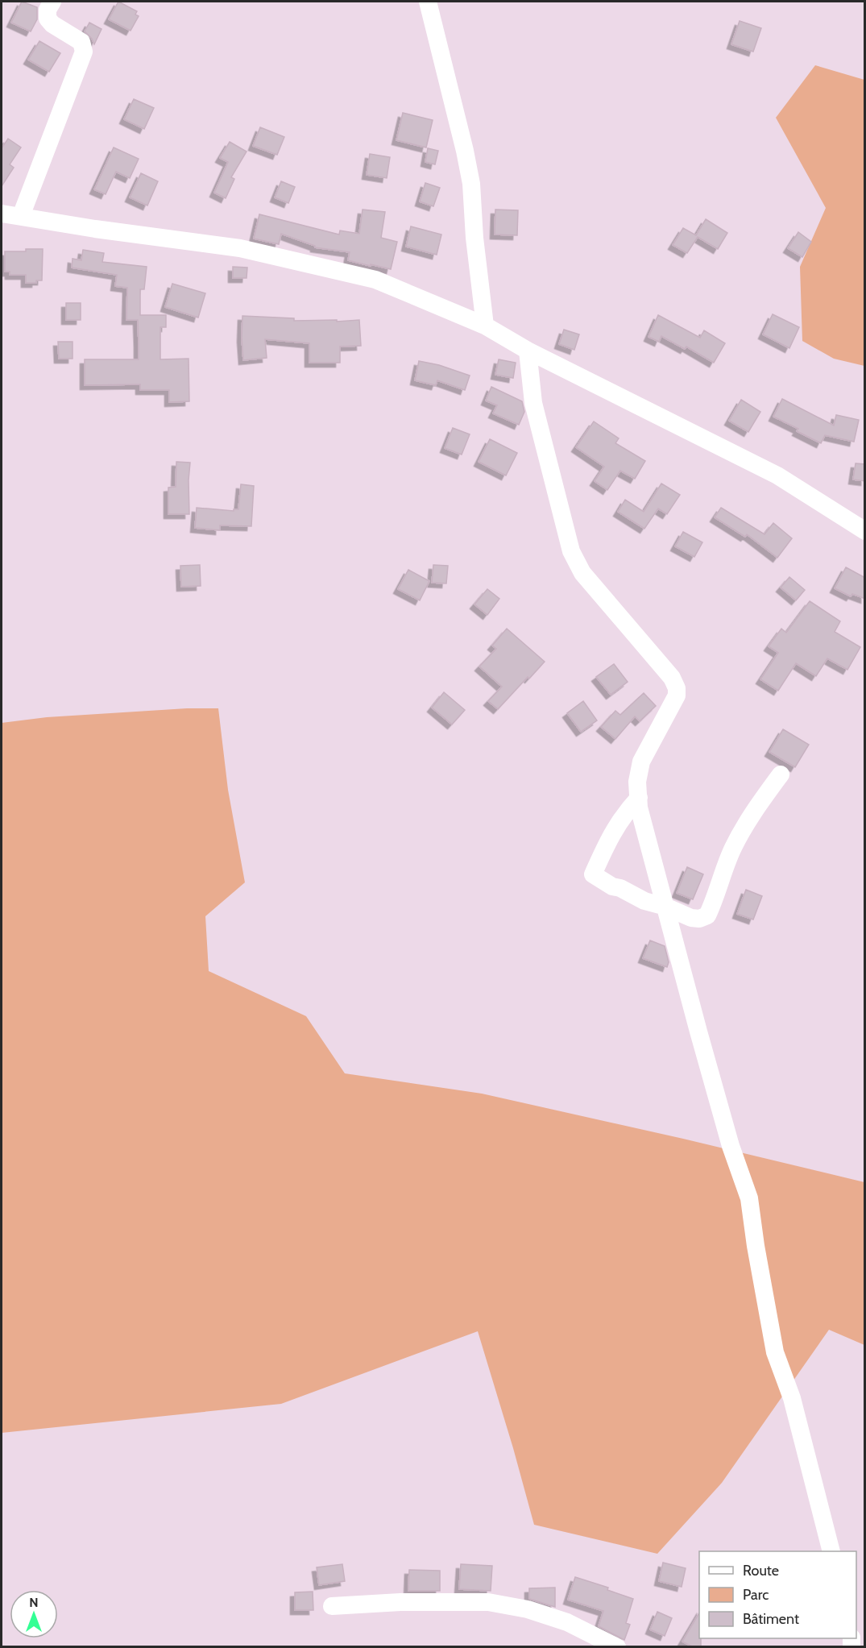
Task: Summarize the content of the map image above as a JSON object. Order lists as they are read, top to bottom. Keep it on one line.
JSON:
{"legend":["Route","Parc","Bâtiment"],"north":"top"}
